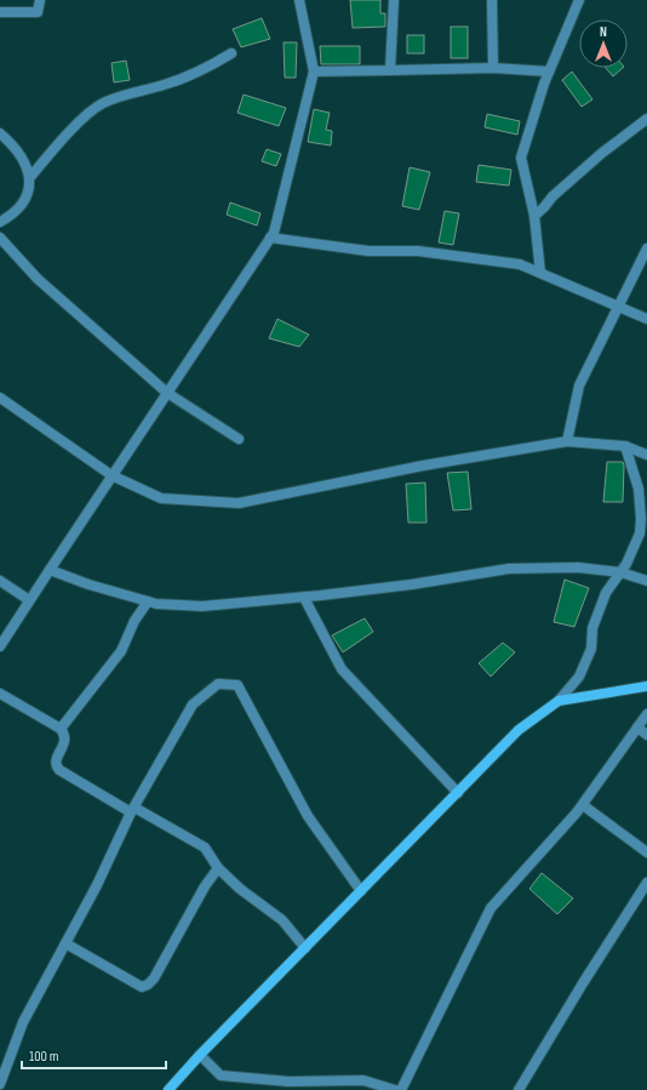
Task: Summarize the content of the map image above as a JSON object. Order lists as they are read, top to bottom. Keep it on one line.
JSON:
{"scale_bar":"100 m","north":"top"}
